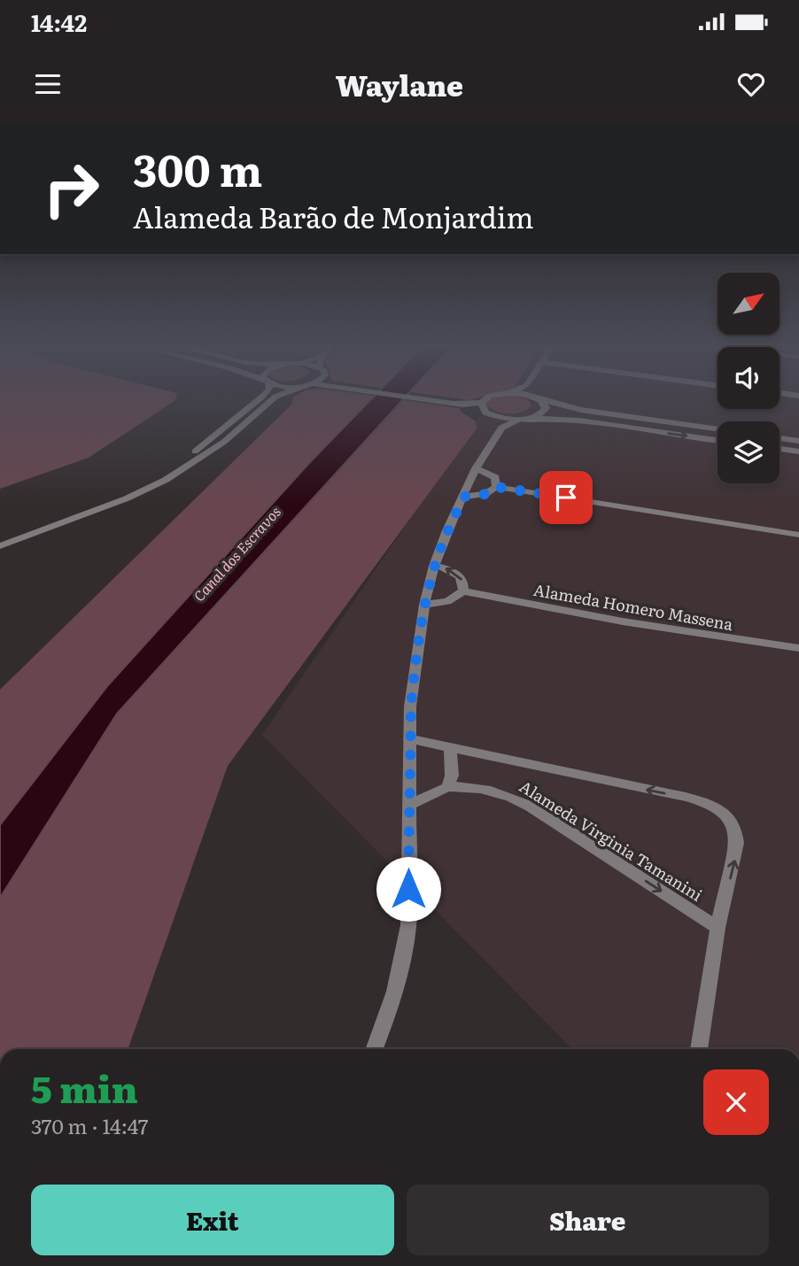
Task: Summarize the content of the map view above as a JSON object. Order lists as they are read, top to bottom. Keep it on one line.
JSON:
{"streets":{"street":["Alameda Homero Massena","Alameda Virginia Tamanini"]},"one_way":["Alameda Virginia Tamanini"],"water":["Canal dos Escravos"],"north":"top right","page":{"status":"14:42","header":"Waylane","turn":["300 m","Alameda Barão de Monjardim"],"heading":["5 min","370 m · 14:47"],"buttons":["Exit","Share"]}}
